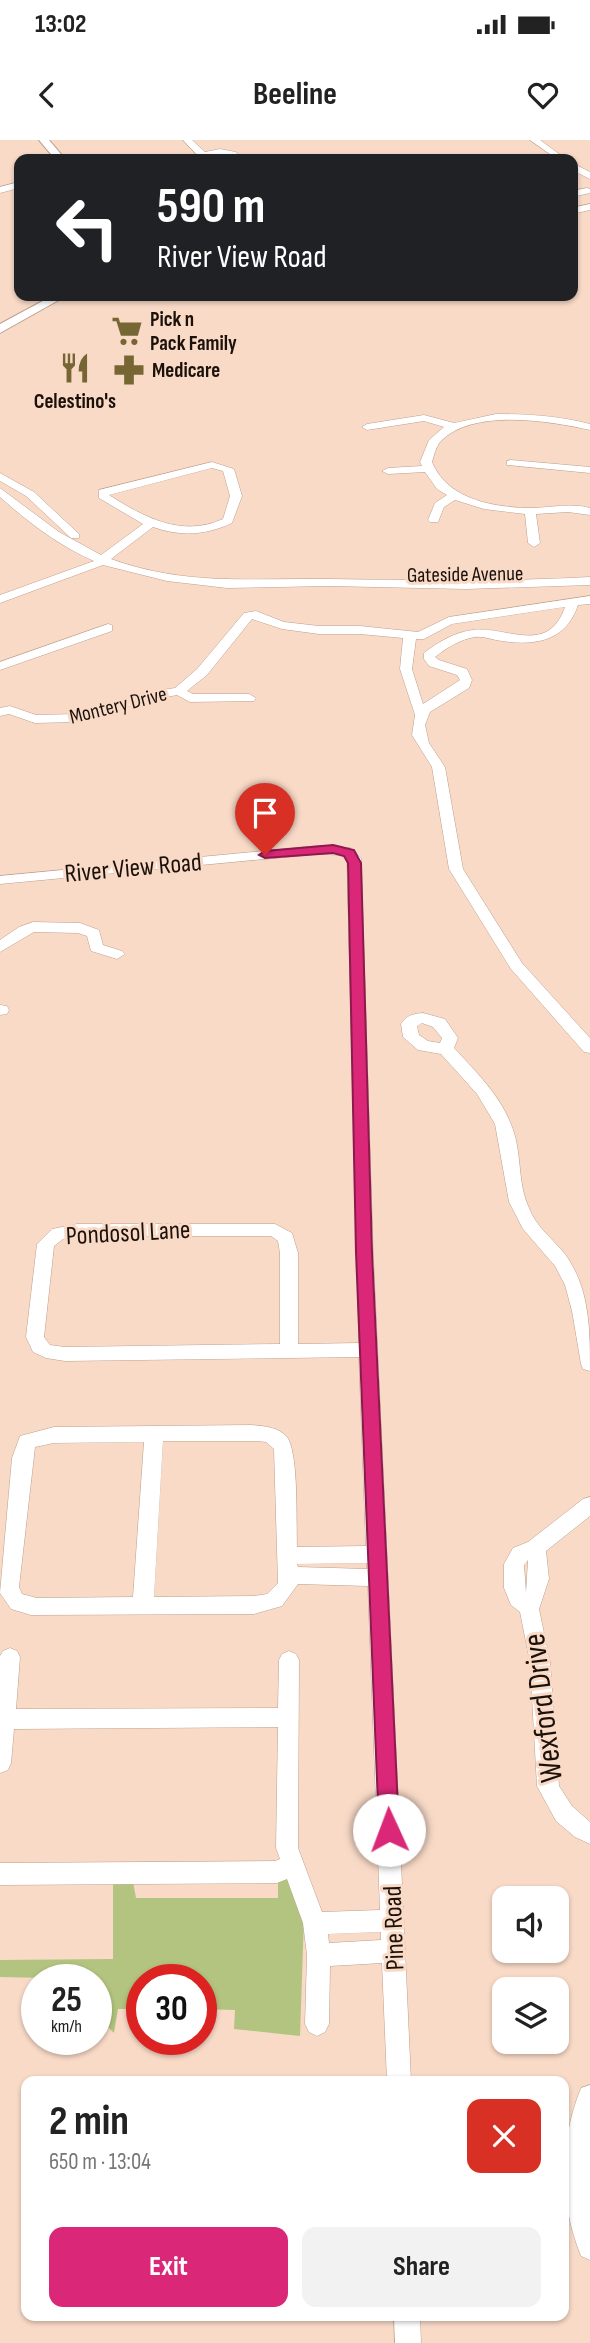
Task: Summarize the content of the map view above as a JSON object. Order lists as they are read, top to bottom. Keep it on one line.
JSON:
{"streets":{"street":["Gateside Avenue","Montery Drive","River View Road","Pondosol Lane","Wexford Drive","Pine Road"]},"crossings":[["River View Road","Pine Road"],["Pondosol Lane","Pine Road"]],"places":{"supermarket":["Pick n Pack Family"],"restaurant":["Celestino's"],"pharmacy":["Medicare"]},"page":{"status":"13:02","header":"Beeline","turn":["590 m","River View Road"],"speed":"25 km/h","limit":"30","heading":["2 min","650 m · 13:04"],"buttons":["Exit","Share"]}}
